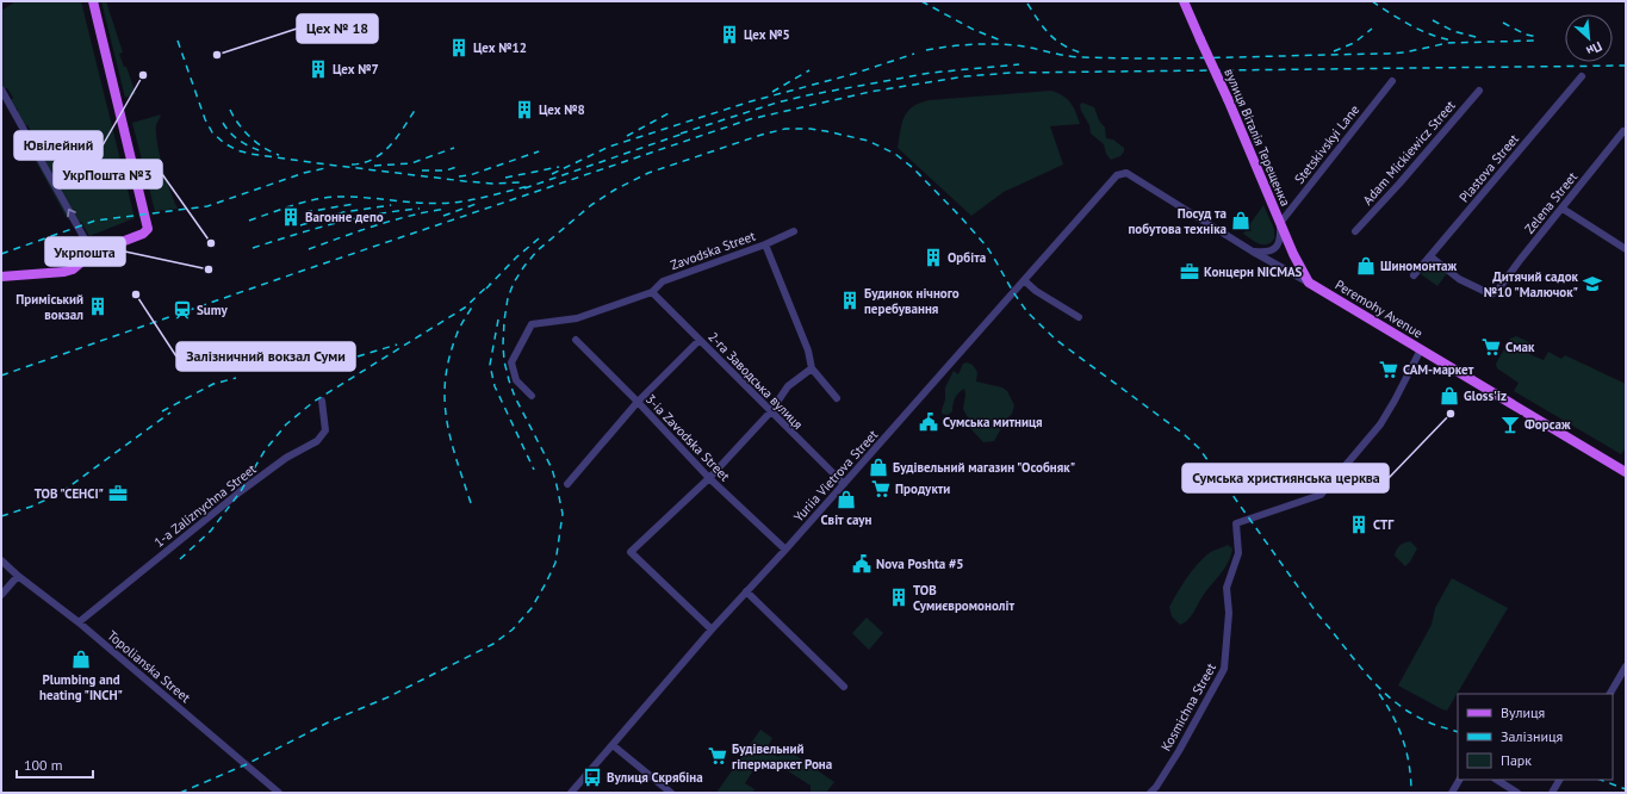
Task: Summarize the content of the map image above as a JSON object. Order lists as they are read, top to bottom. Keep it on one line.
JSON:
{"streets":{"main road":["вулиця Віталія Терещенка","Peremohy Avenue"],"street":["Stetskivskyi Lane","Adam Mickiewicz Street","Plastova Street","Zelena Street","Zavodska Street","2-га Заводська вулиця","3-ia Zavodska Street","Yuriia Vietrova Street","1-a Zaliznychna Street","Topolianska Street","Kosmichna Street"]},"crossings":[["вулиця Віталія Терещенка","Stetskivskyi Lane"],["вулиця Віталія Терещенка","Peremohy Avenue"],["Plastova Street","Zelena Street"],["Zavodska Street","2-га Заводська вулиця"],["Peremohy Avenue","Yuriia Vietrova Street"],["Peremohy Avenue","Kosmichna Street"],["2-га Заводська вулиця","Yuriia Vietrova Street"],["3-ia Zavodska Street","Yuriia Vietrova Street"],["1-a Zaliznychna Street","Topolianska Street"]],"places":{"building":["Цех №5","Цех №12","Цех №7","Цех №8","Вагонне депо","Орбіта","Будинок нічного перебування","Приміський вокзал","СТГ","ТОВ Сумиєвромоноліт"],"other":["Цех № 18","Ювілейний","УкрПошта №3","Укрпошта","Залізничний вокзал Суми","Сумська християнська церква"],"shop":["Посуд та побутова техніка","Шиномонтаж","Gloss'iz","Будівельний магазин \"Особняк\"","Світ саун","Plumbing and heating \"INCH\""],"office":["Концерн NICMAS","ТОВ \"СЕНСІ\""],"school or university":["Дитячий садок №10 \"Малючок\""],"station":["Sumy"],"supermarket":["Смак","САМ-маркет","Продукти","Будівельний гіпермаркет Рона"],"public building":["Сумська митниця","Nova Poshta #5"],"bar":["Форсаж"],"bus stop":["Вулиця Скрябіна"]},"legend":["Вулиця","Залізниця","Парк"],"scale_bar":"100 m","north":"bottom right"}
